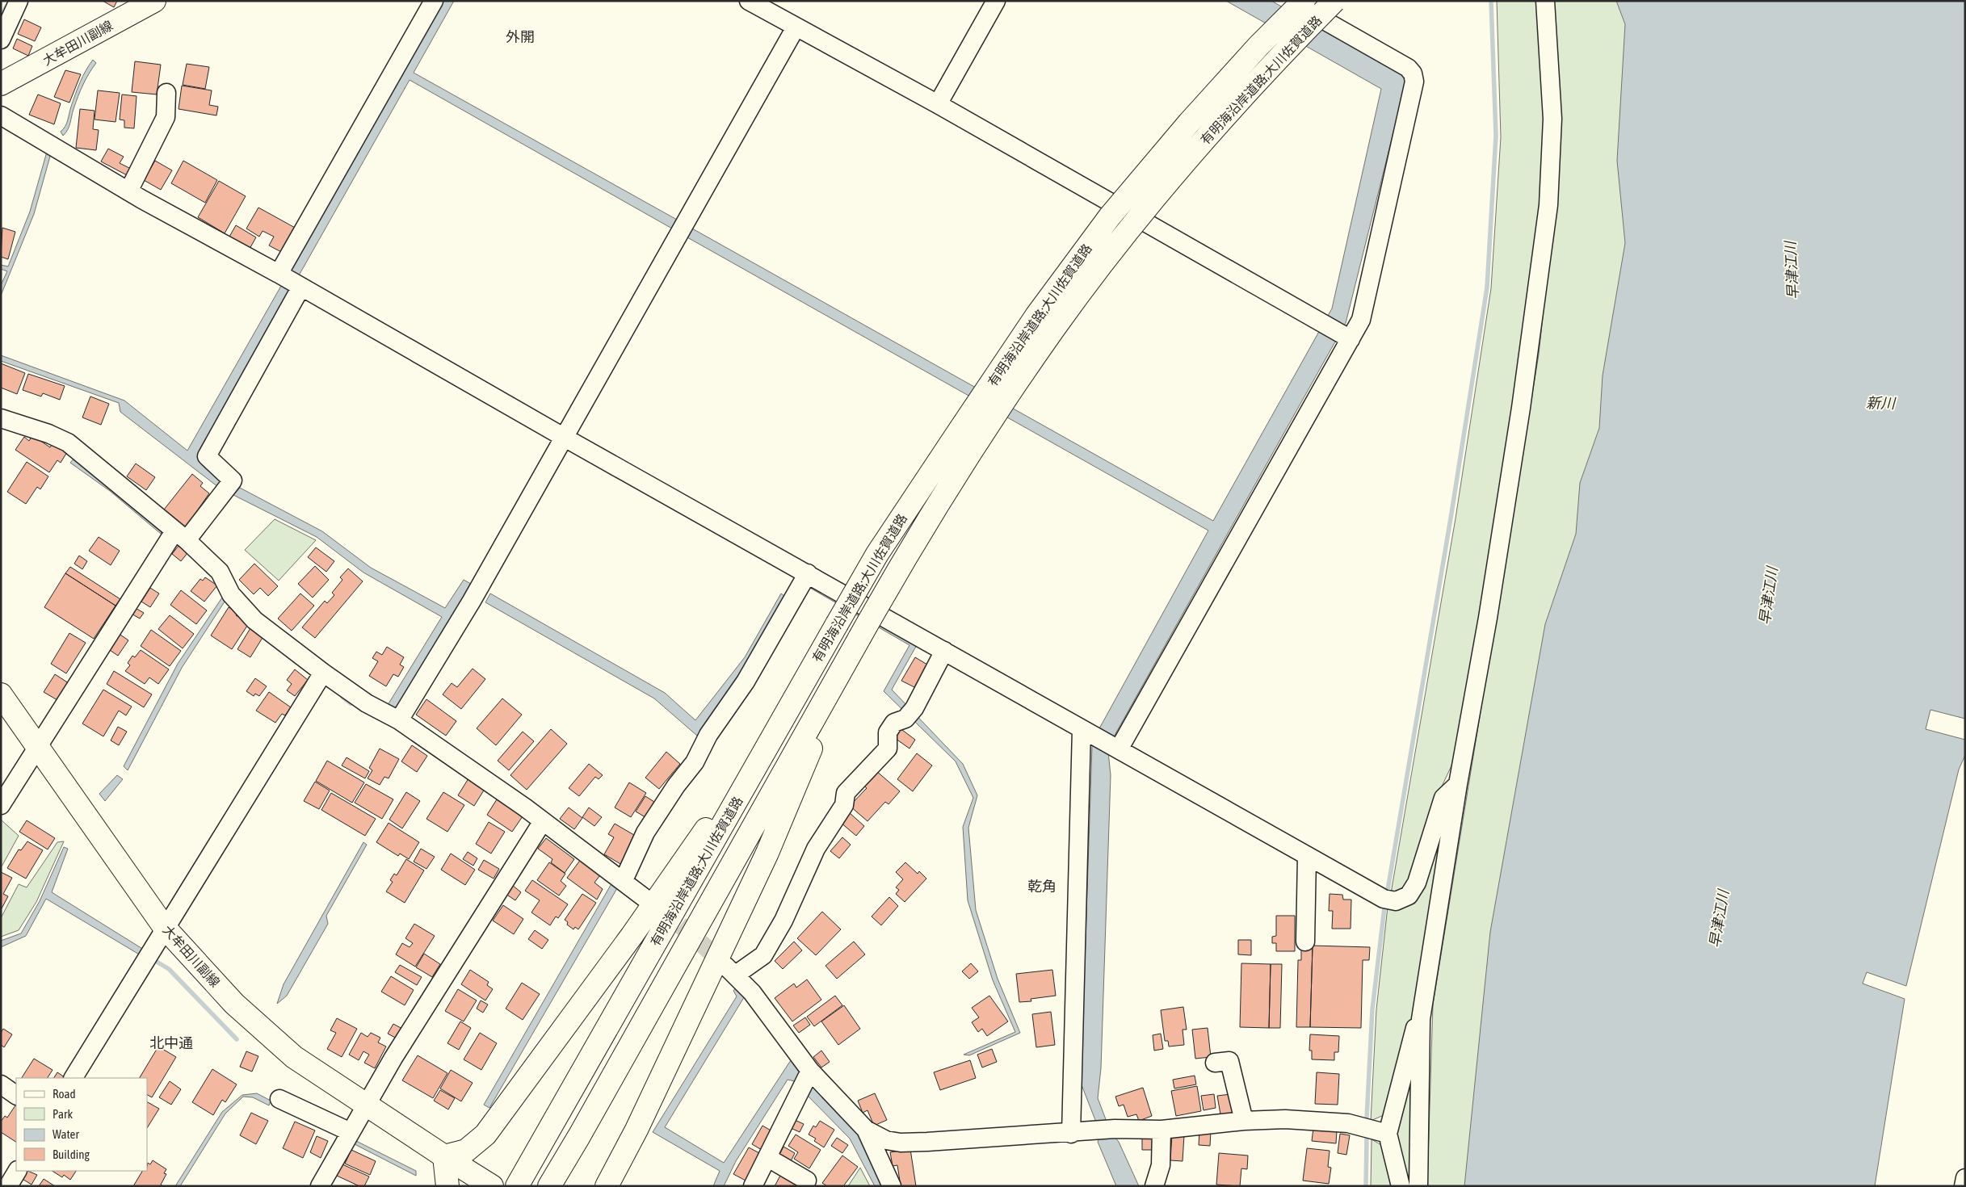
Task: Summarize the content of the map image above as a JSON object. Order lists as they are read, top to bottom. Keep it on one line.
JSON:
{"streets":{"main road":["大牟田川副線","有明海沿岸道路;大川佐賀道路"]},"districts":["外開","乾角","北中通"],"water":["早津江川","新川"],"legend":["Road","Park","Water","Building"]}
